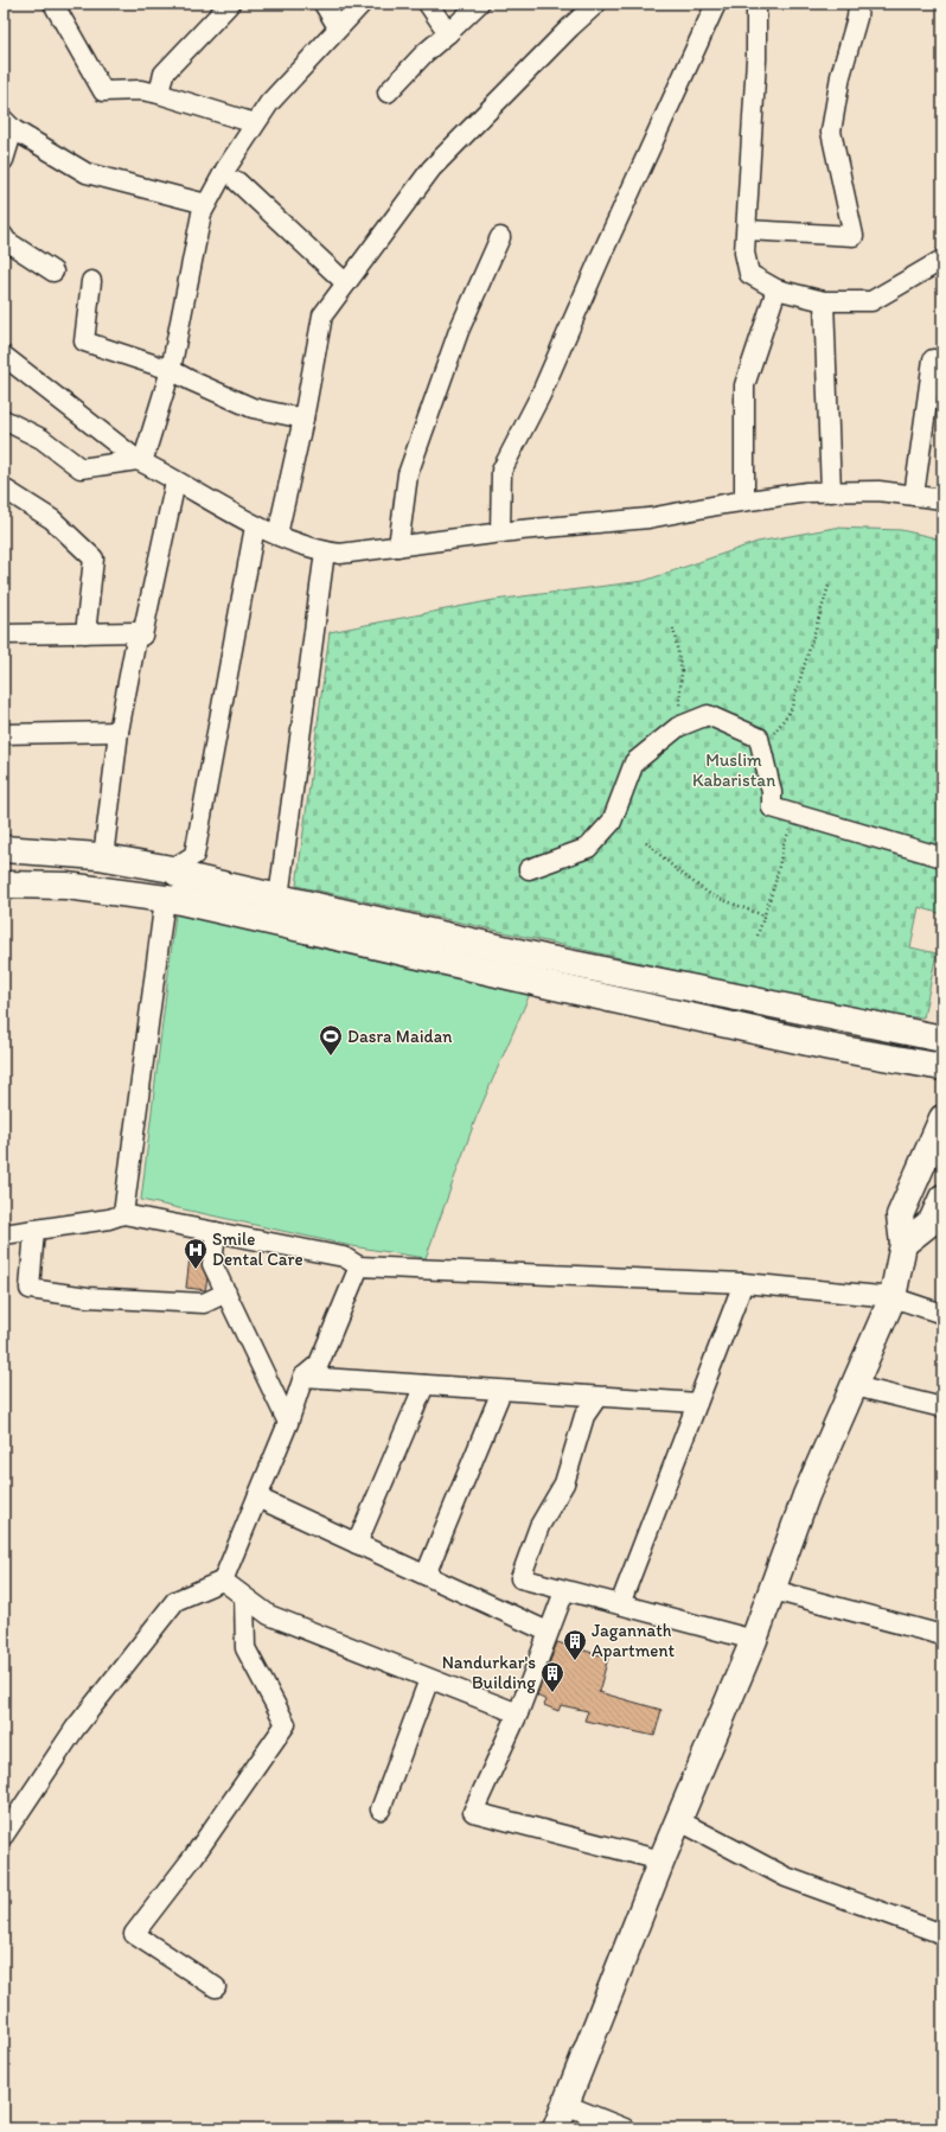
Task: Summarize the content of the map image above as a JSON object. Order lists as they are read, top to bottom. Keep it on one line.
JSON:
{"parks":["Muslim Kabaristan"],"places":{"sports":["Dasra Maidan"],"hospital":["Smile Dental Care"],"building":["Jagannath Apartment","Nandurkar's Building"]}}
